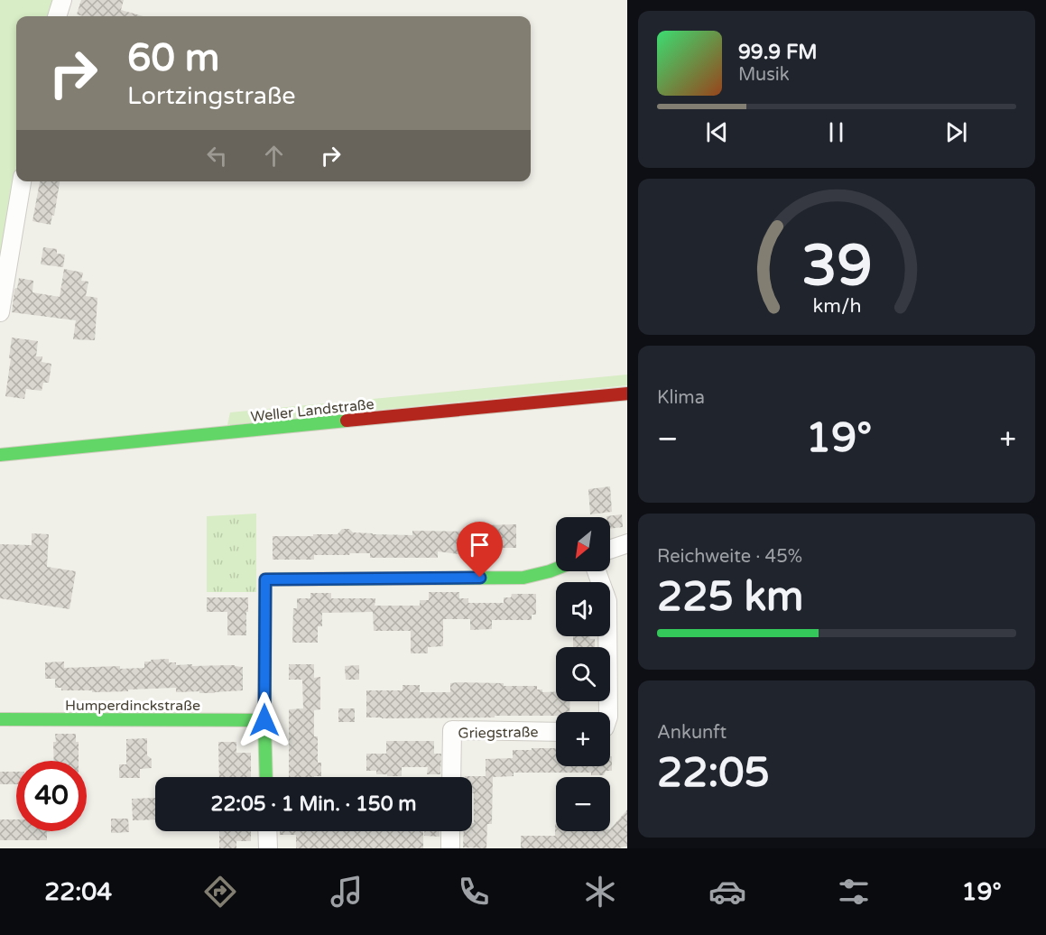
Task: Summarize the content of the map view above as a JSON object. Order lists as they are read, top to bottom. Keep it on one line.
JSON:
{"streets":{"street":["Weller Landstraße","Humperdinckstraße","Griegstraße"]},"north":"bottom left","page":{"turn":["60 m","Lortzingstraße"],"song":["99.9 FM","Musik"],"tile":["Klima",["Reichweite · 45%","225 km"],["Ankunft","22:05"]],"heat":["−","19°","+"],"map_buttons":["+","−"],"limit":"40","trip":"22:05 · 1 Min. · 150 m","tabs":["22:04","19°"],"gauge":["39","km/h"]}}
